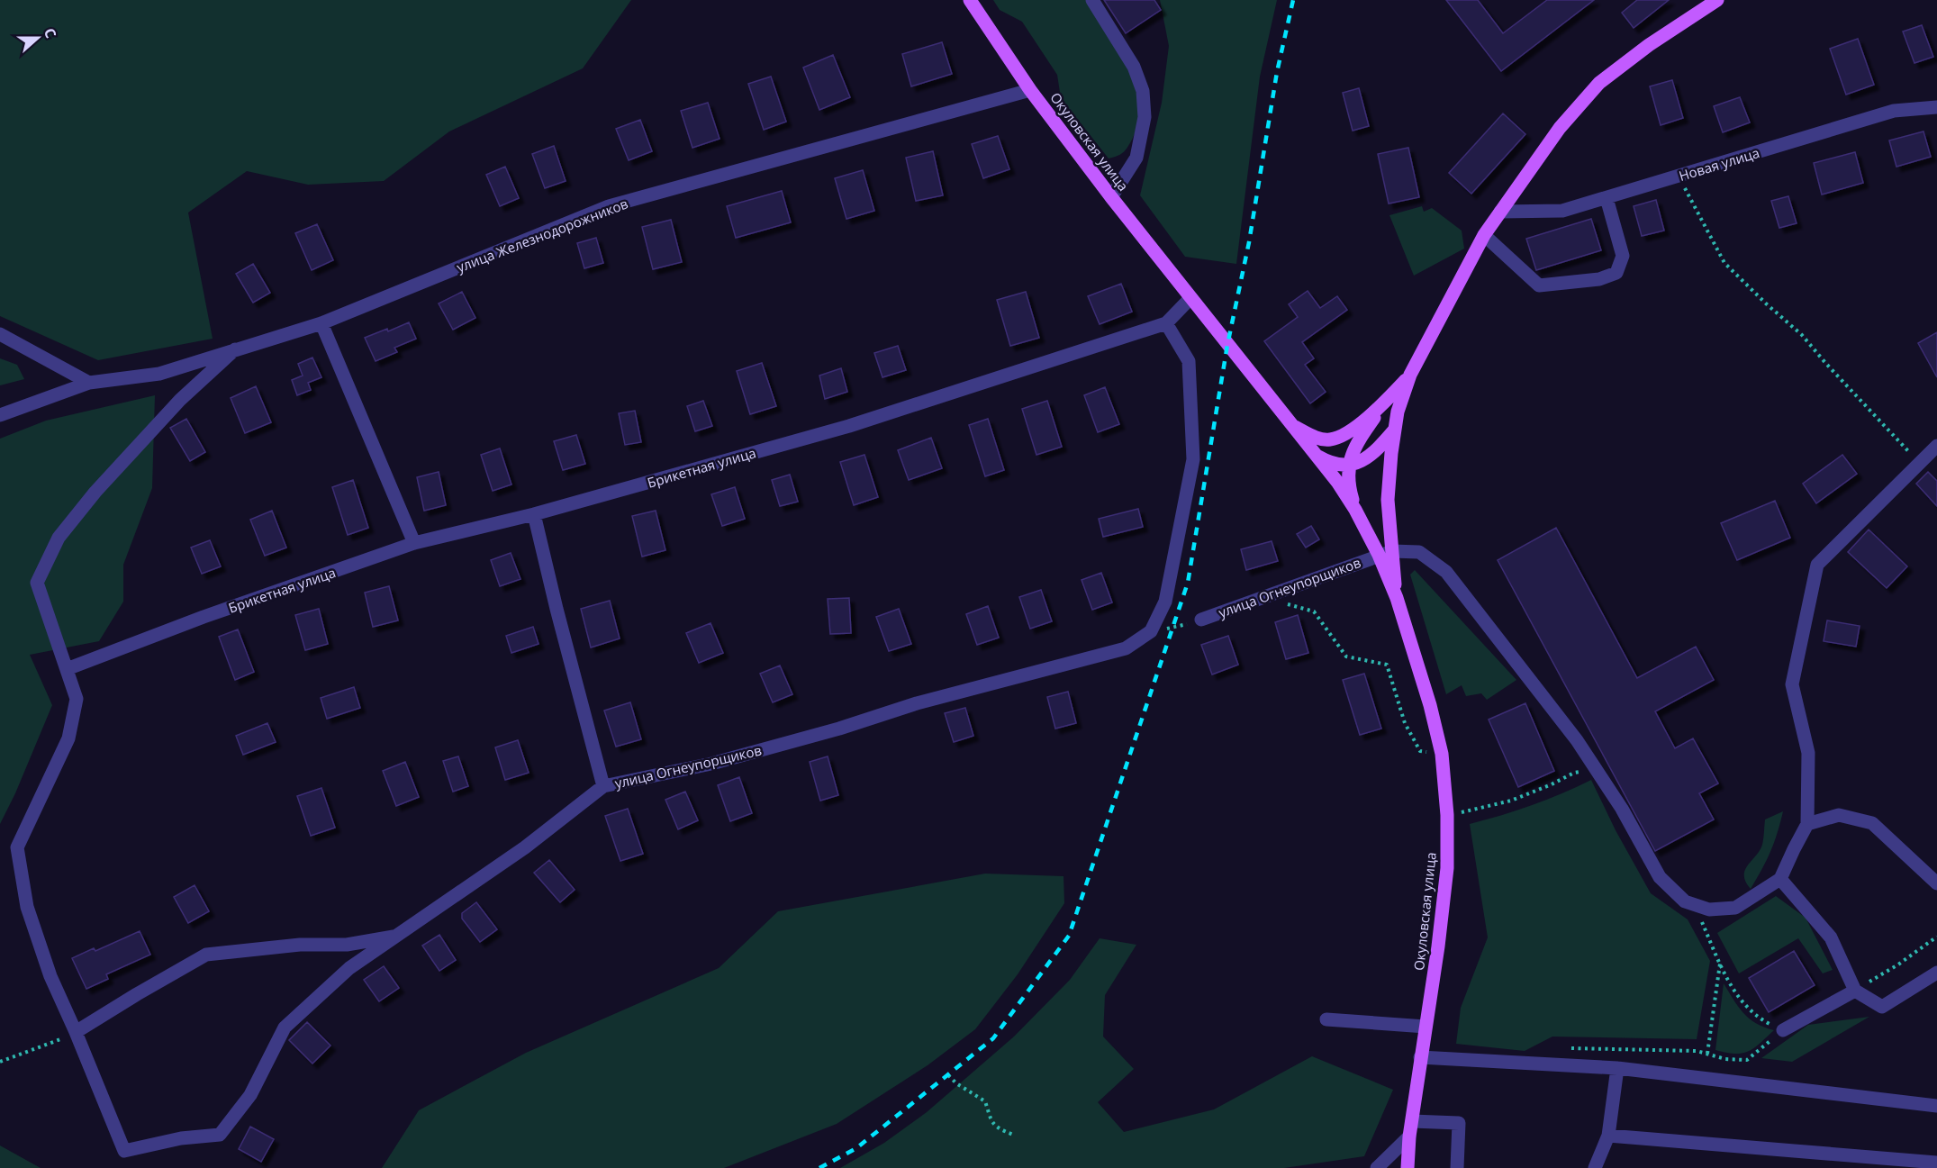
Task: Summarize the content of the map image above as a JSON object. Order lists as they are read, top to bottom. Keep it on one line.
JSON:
{"streets":{"main road":["Окуловская улица"],"street":["Новая улица","улица Железнодорожников","Брикетная улица","улица Огнеупорщиков"]},"crossings":[["Окуловская улица","улица Железнодорожников"],["Окуловская улица","Брикетная улица"],["Окуловская улица","улица Огнеупорщиков"]],"north":"right"}
